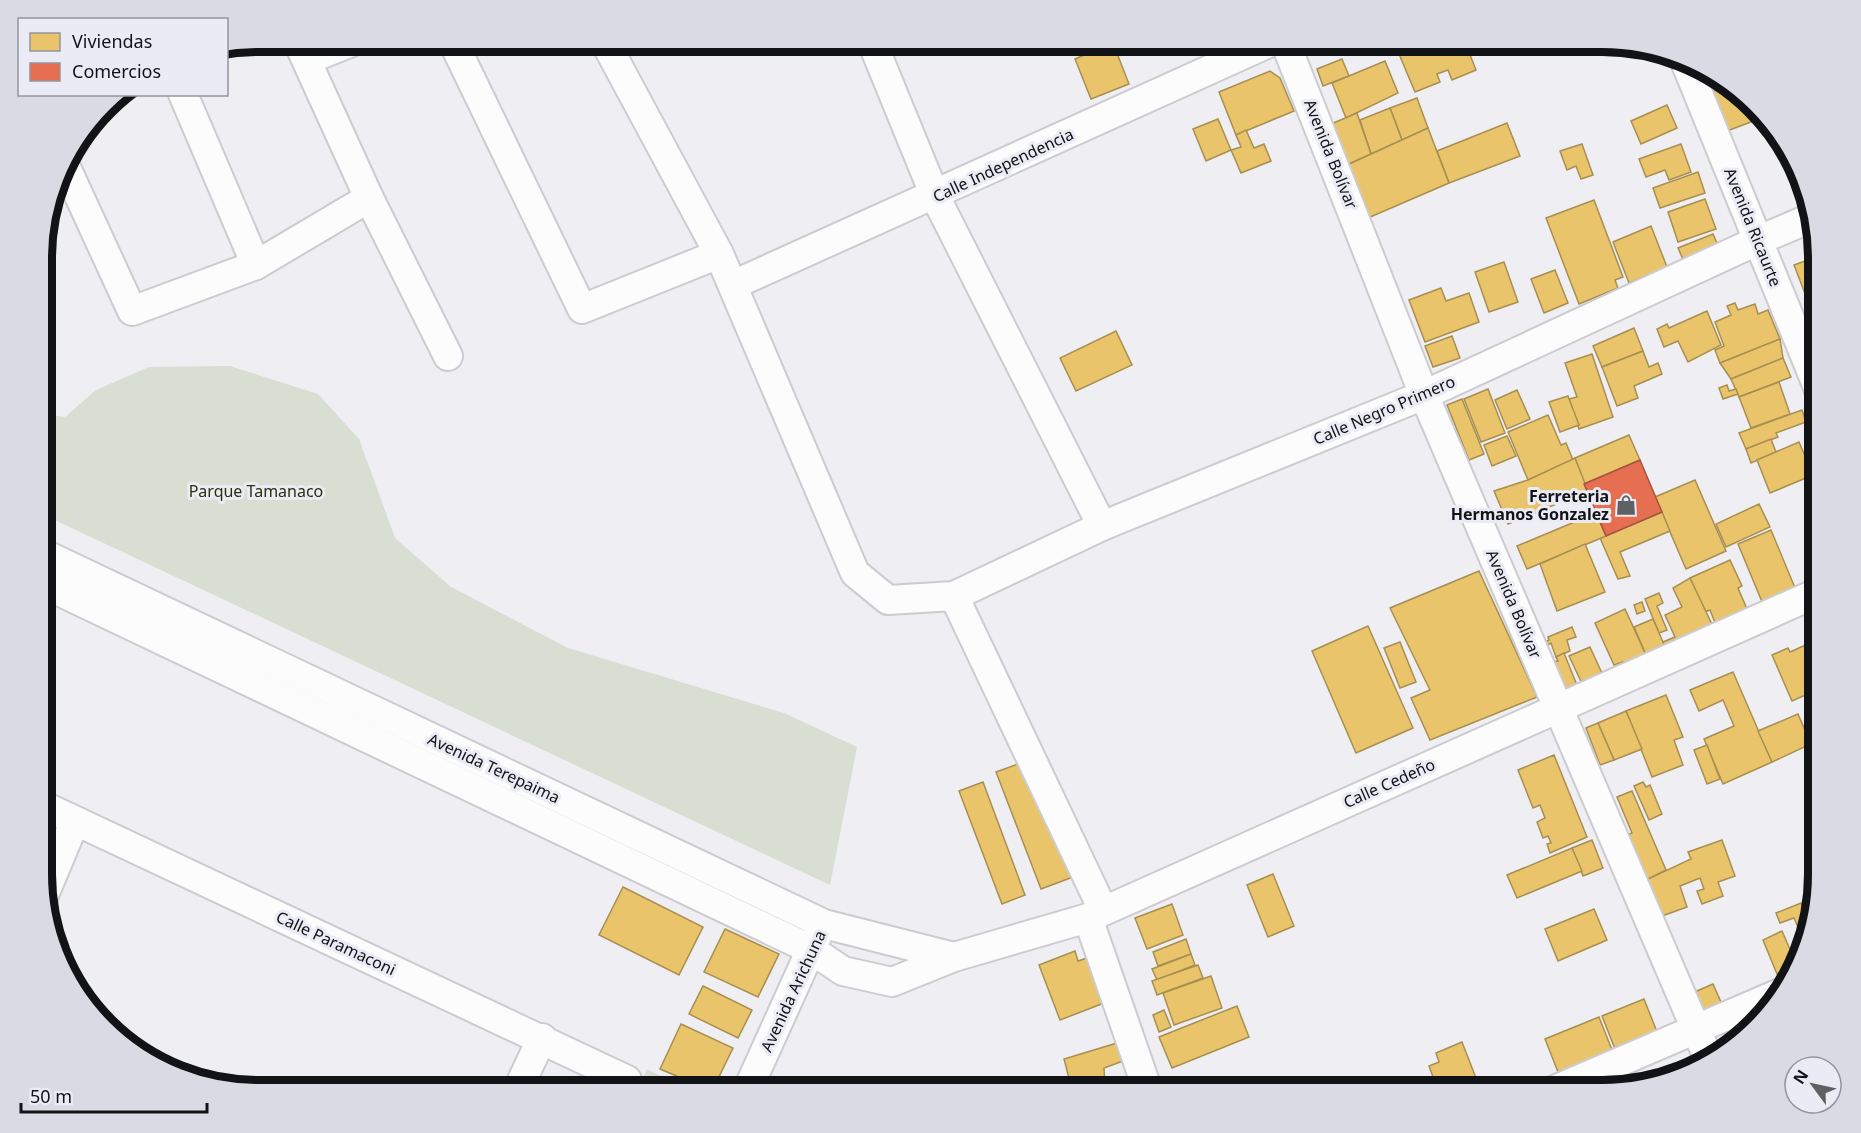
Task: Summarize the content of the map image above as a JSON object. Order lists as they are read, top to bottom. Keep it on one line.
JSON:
{"streets":{"street":["Avenida Bolívar","Calle Independencia","Avenida Ricaurte","Calle Negro Primero","Avenida Terepaima","Calle Cedeño","Calle Paramaconi","Avenida Arichuna"]},"crossings":[["Avenida Bolívar","Calle Negro Primero"],["Avenida Bolívar","Calle Cedeño"],["Avenida Ricaurte","Calle Negro Primero"],["Avenida Terepaima","Calle Cedeño"],["Avenida Terepaima","Avenida Arichuna"]],"parks":["Parque Tamanaco"],"places":{"shop":["Ferreteria Hermanos Gonzalez"]},"legend":["Viviendas","Comercios"],"scale_bar":"50 m","north":"top left"}
